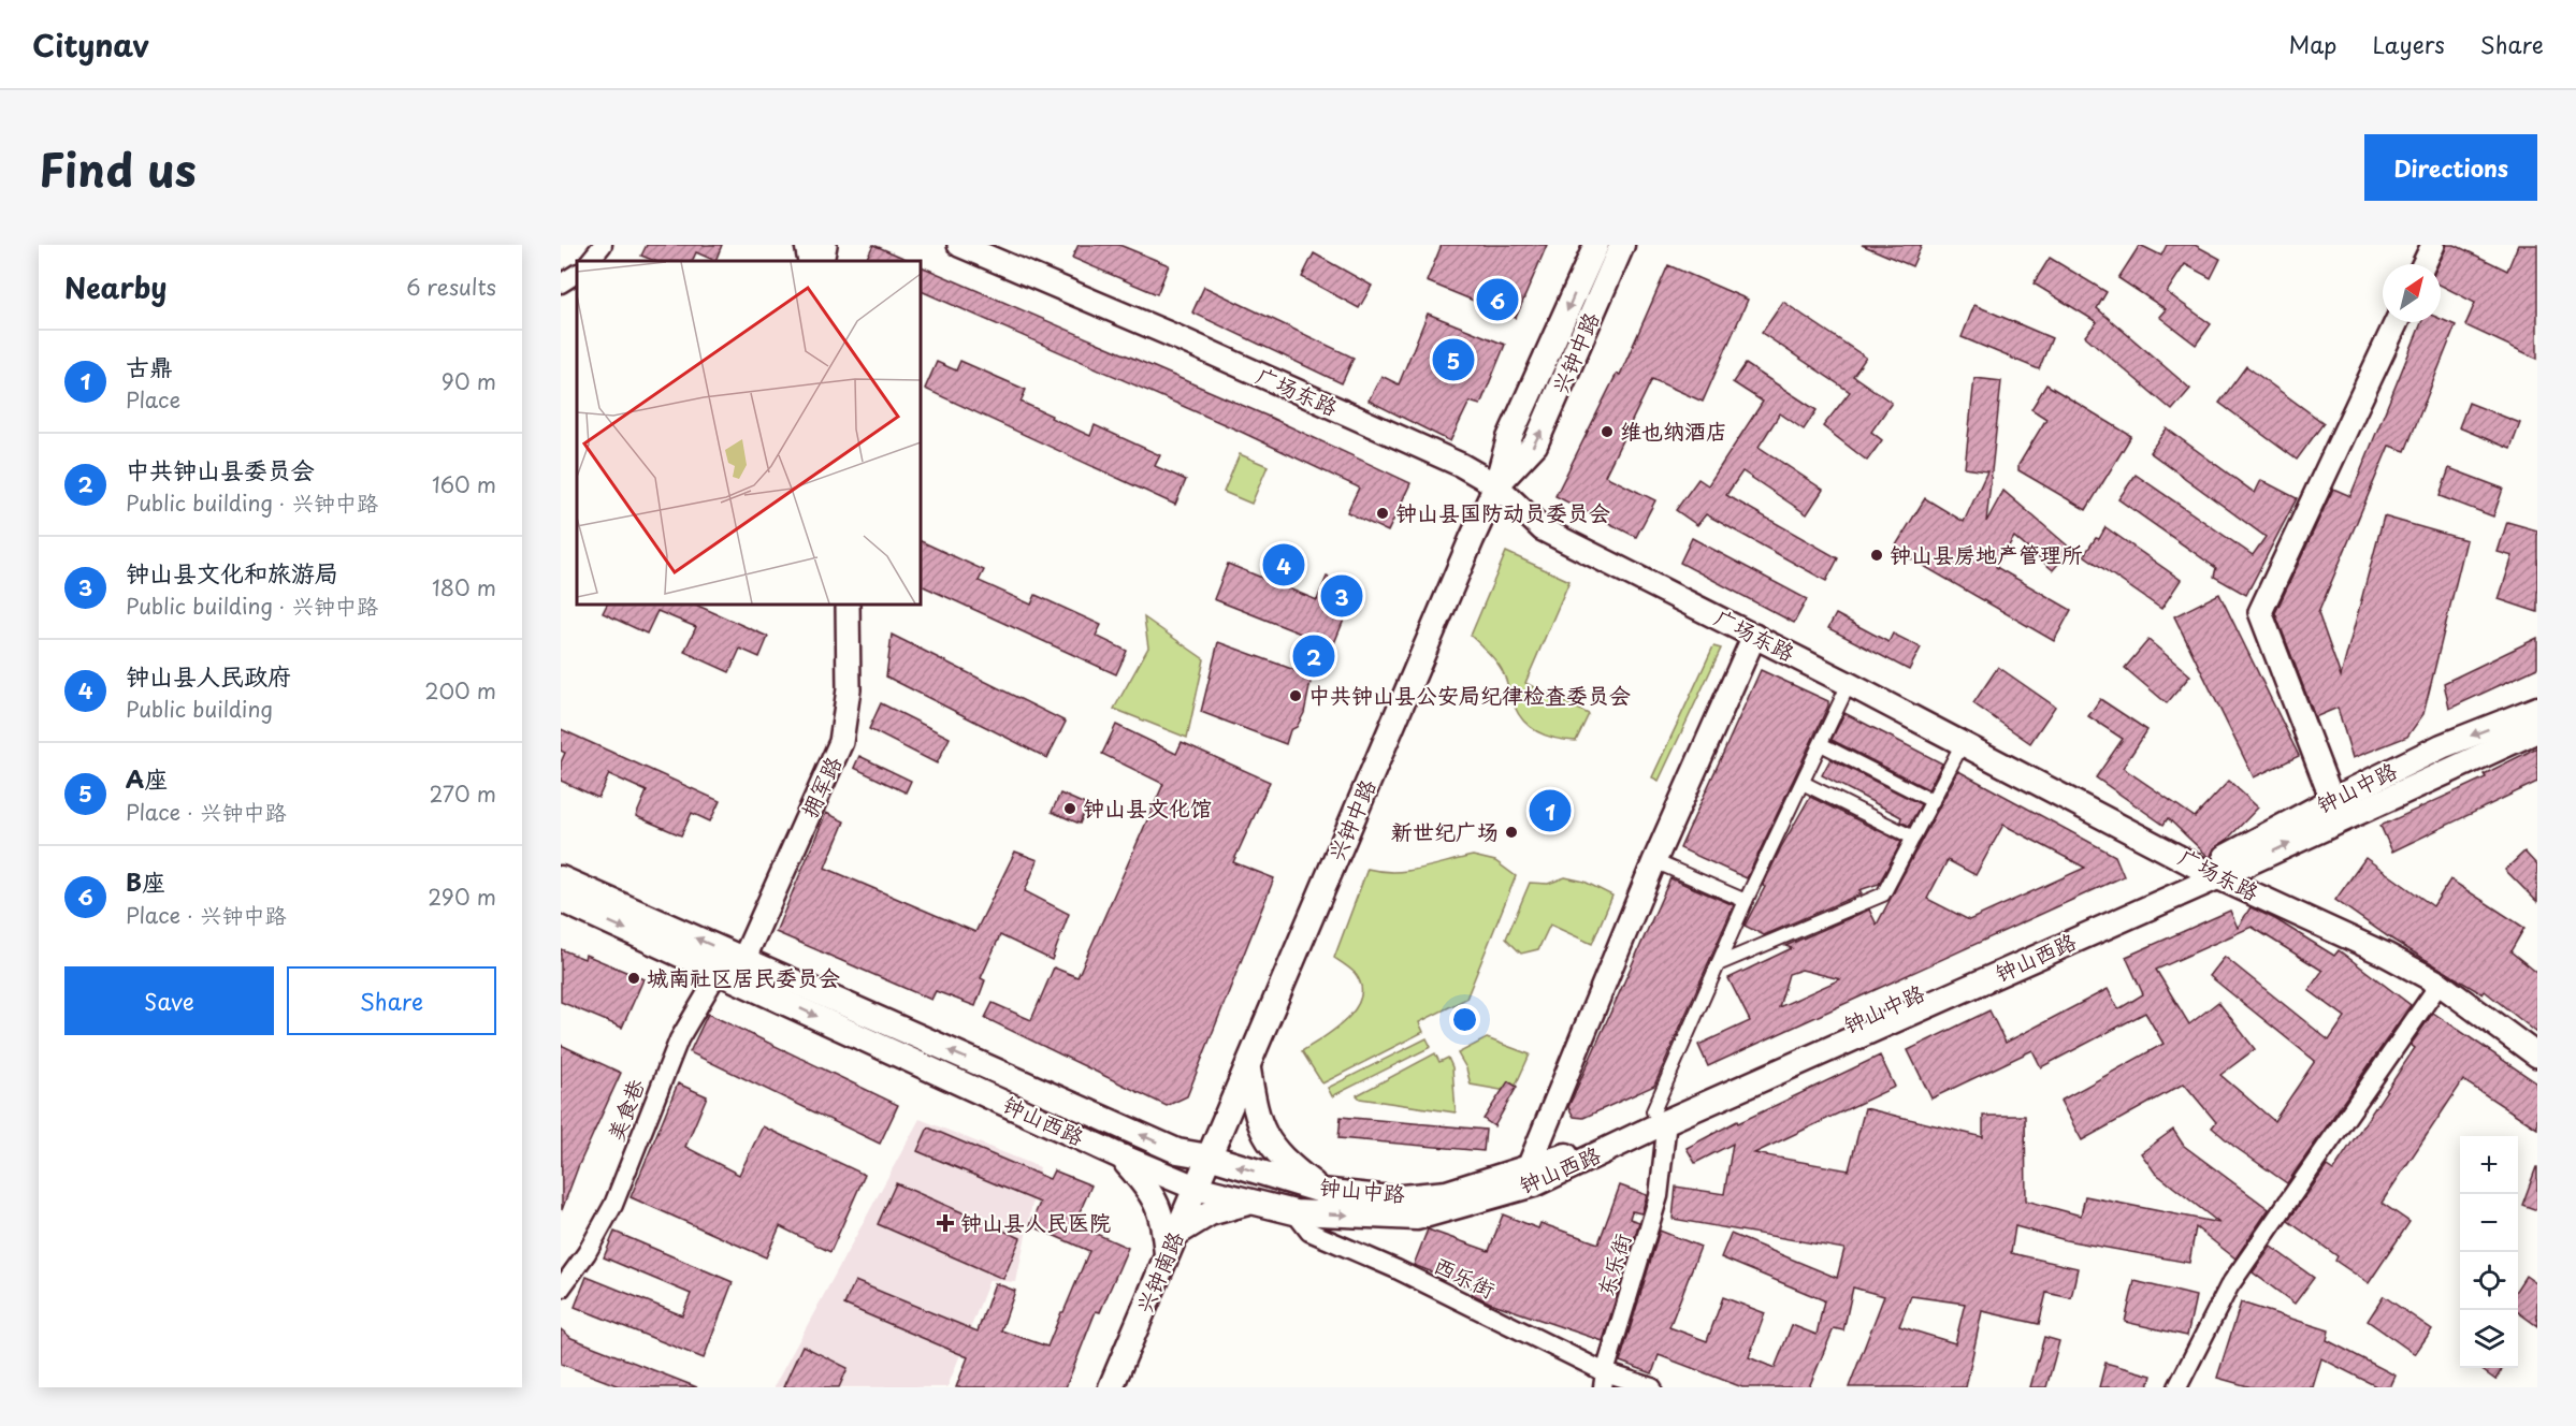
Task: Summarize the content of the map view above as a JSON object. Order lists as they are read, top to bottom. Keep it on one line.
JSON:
{"streets":{"main road":["兴钟中路","钟山中路","钟山西路","兴钟南路"],"street":["广场东路","拥军路","美食巷","东乐街","西乐街"]},"crossings":[["兴钟中路","广场东路"],["兴钟中路","钟山中路"],["兴钟中路","钟山西路"],["兴钟中路","兴钟南路"],["广场东路","钟山中路"],["广场东路","钟山西路"],["拥军路","钟山西路"],["钟山中路","钟山西路"],["钟山中路","兴钟南路"],["钟山西路","美食巷"],["钟山西路","东乐街"],["钟山西路","兴钟南路"],["钟山西路","西乐街"],["东乐街","西乐街"]],"one_way":["钟山中路"],"places":{"other":["维也纳酒店","钟山县国防动员委员会","钟山县房地产管理所","中共钟山县公安局纪律检查委员会","钟山县文化馆","新世纪广场","城南社区居民委员会"],"health":["钟山县人民医院"]},"north":"top right","page":{"header":"Citynav","nav":["Map","Layers","Share"],"title":"Find us","buttons":["Directions",["Save","Share"]],"heading":["Nearby","6 results"],"pins":["6","5","4","3","2","1"],"list":[{"mark":"1","name":"古鼎","note":"Place","value":"90 m"},{"mark":"2","name":"中共钟山县委员会","note":"Public building · 兴钟中路","value":"160 m"},{"mark":"3","name":"钟山县文化和旅游局","note":"Public building · 兴钟中路","value":"180 m"},{"mark":"4","name":"钟山县人民政府","note":"Public building","value":"200 m"},{"mark":"5","name":"A座","note":"Place · 兴钟中路","value":"270 m"},{"mark":"6","name":"B座","note":"Place · 兴钟中路","value":"290 m"}],"map_buttons":["+","−"]}}
